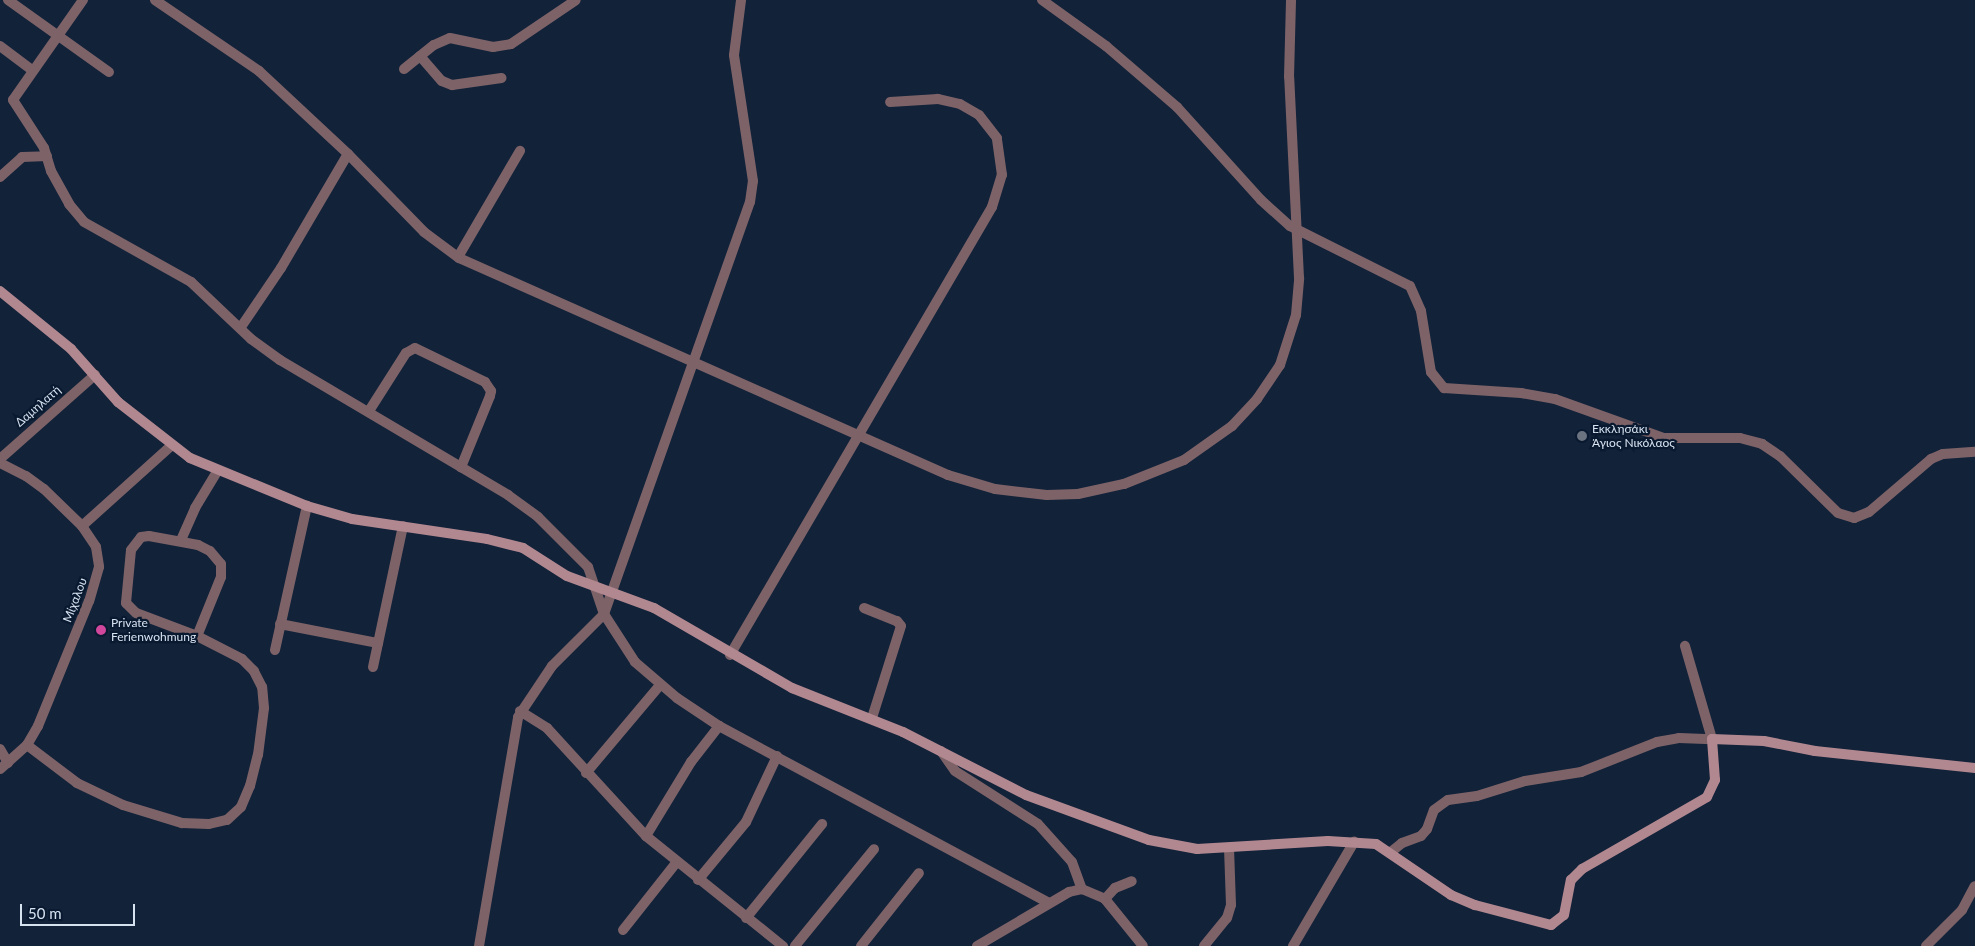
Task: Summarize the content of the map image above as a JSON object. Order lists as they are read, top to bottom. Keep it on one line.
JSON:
{"streets":{"street":["Δαμηλατή","Μίχαλου"]},"places":["Εκκλησάκι Άγιος Νικόλαος","Private Ferienwohmung"],"scale_bar":"50 m"}
